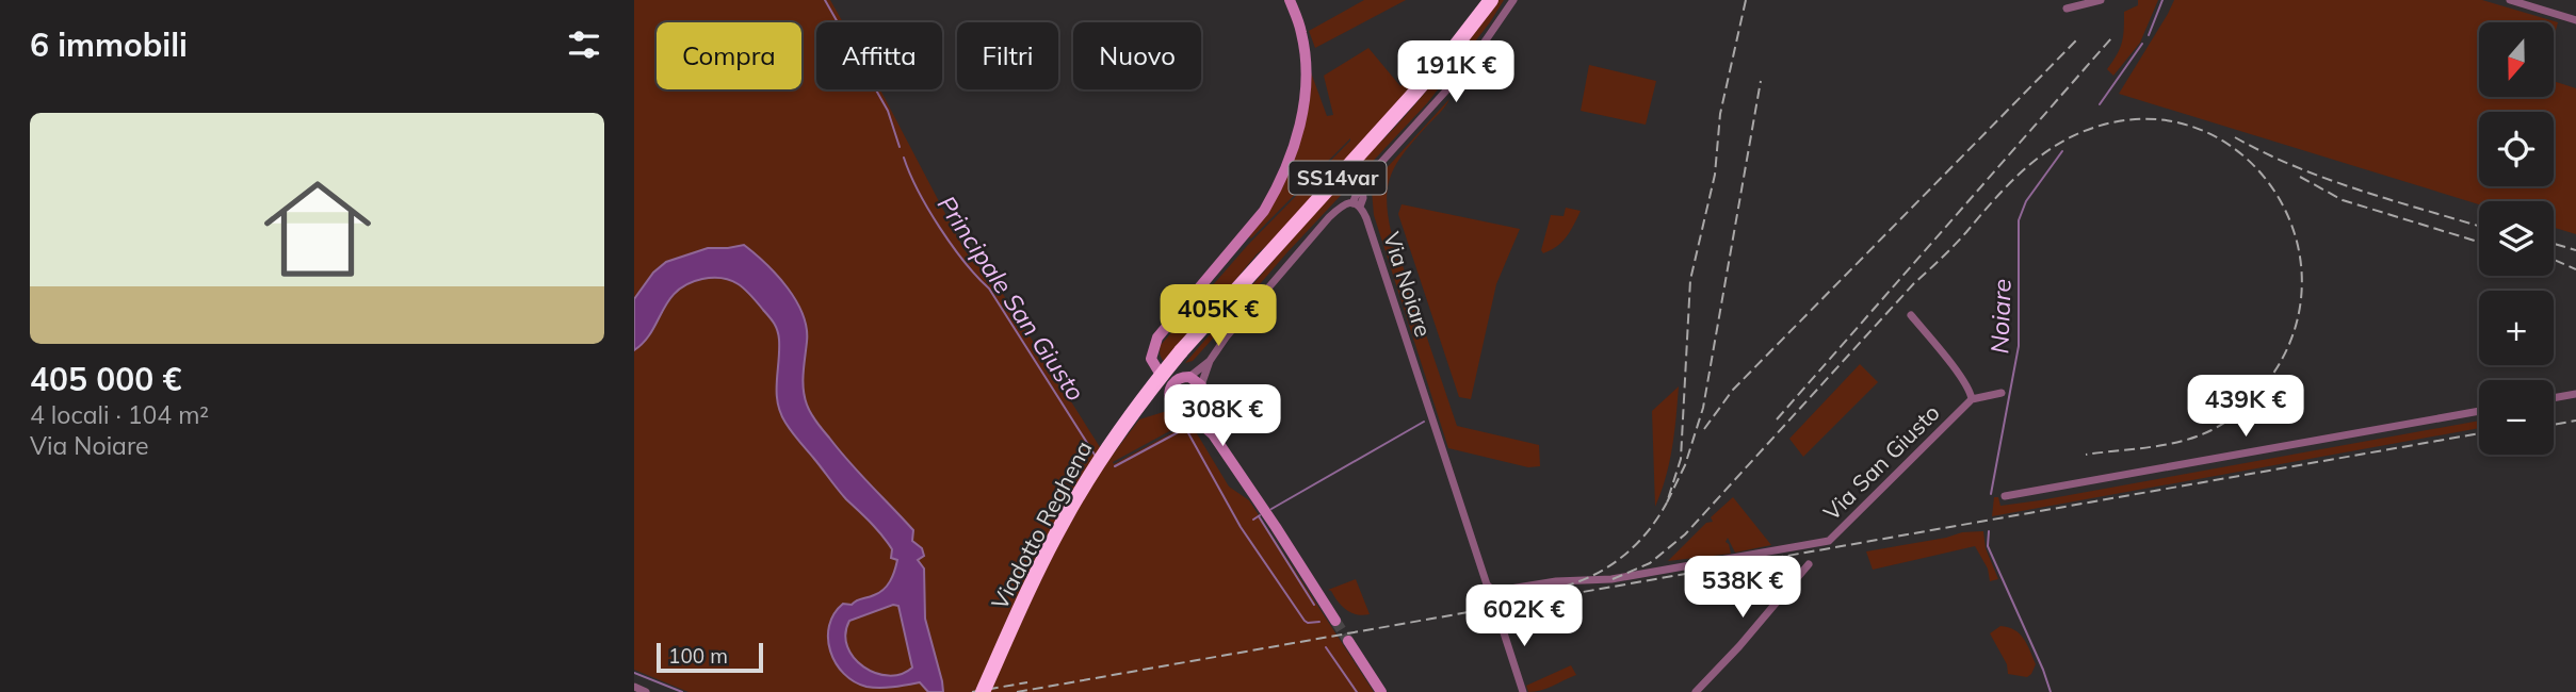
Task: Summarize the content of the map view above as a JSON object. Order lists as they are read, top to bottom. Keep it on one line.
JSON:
{"streets":{"highway":["SS14var","Viadotto Reghena"],"street":["Via Noiare","Via San Giusto"]},"crossings":[["Via Noiare","Via San Giusto"]],"water":["Principale San Giusto","Noiare"],"scale_bar":"100 m","north":"bottom","page":{"heading":"6 immobili","map_buttons":["+","−"],"chip":["Compra","Affitta","Filtri","Nuovo"],"price":["191K €","405K €","439K €","308K €","538K €","602K €"],"list":[{"name":"405 000 €","note":"4 locali · 104 m² · Via Noiare"}],"scale":"100 m"}}
